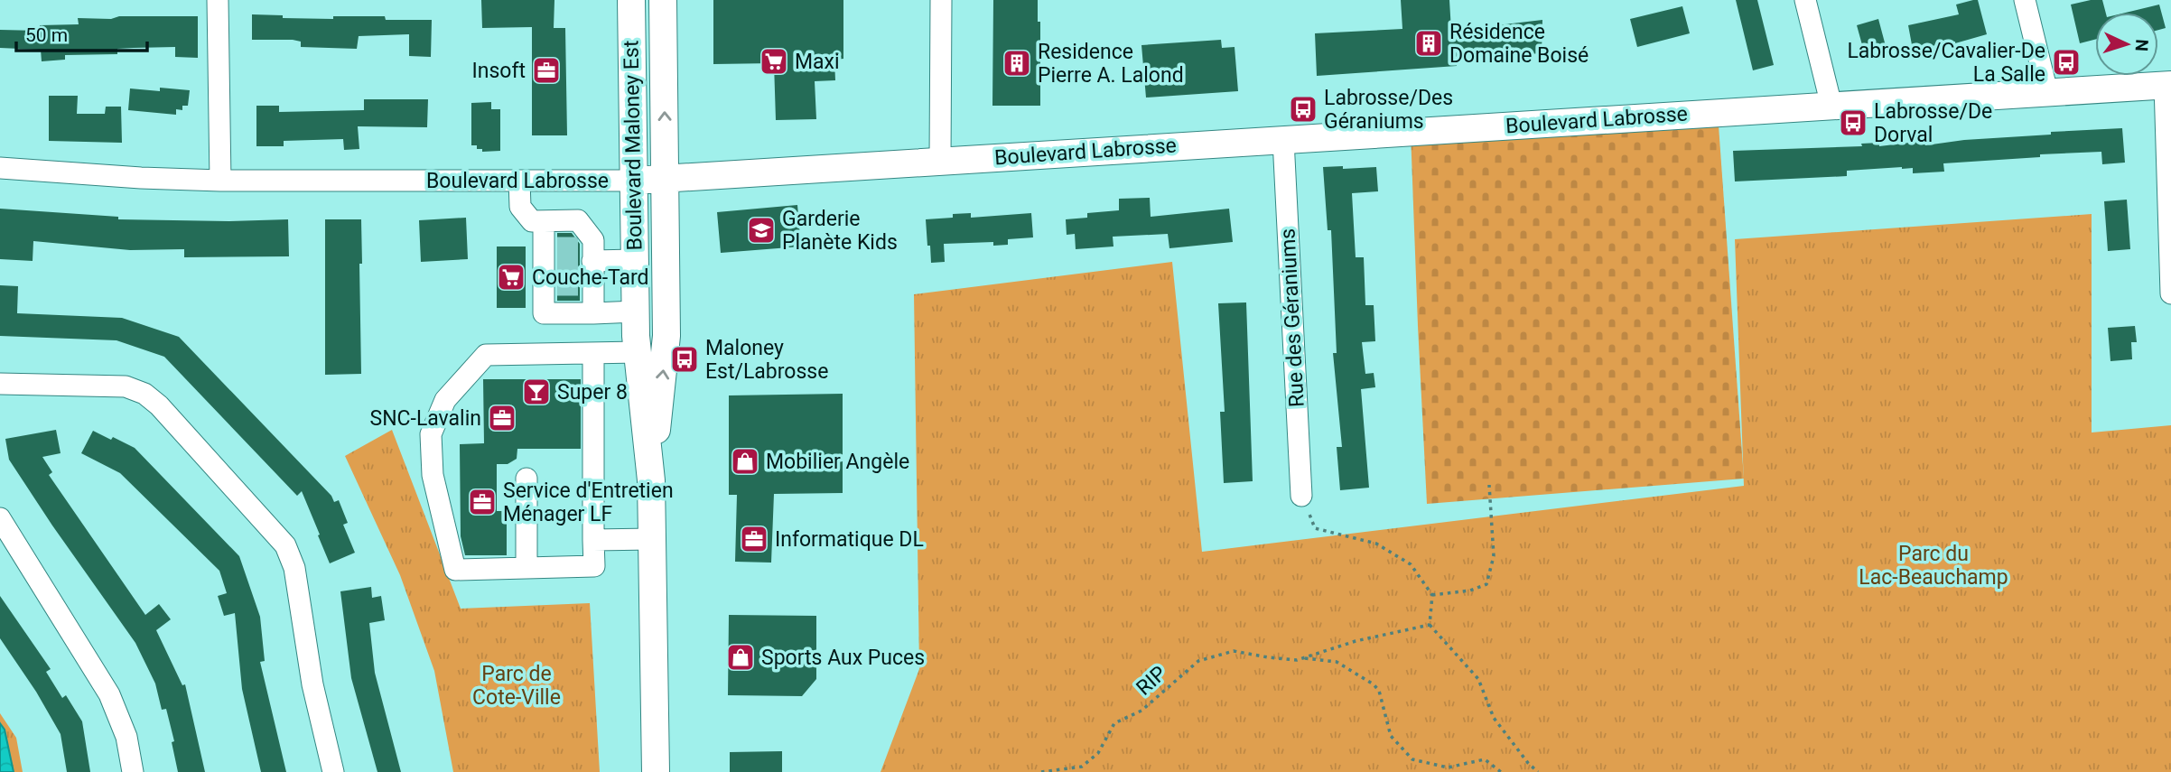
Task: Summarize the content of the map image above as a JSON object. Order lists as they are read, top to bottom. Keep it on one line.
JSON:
{"streets":{"main road":["Boulevard Labrosse","Boulevard Maloney Est"],"street":["Rue des Géraniums"],"path":["RIP"]},"crossings":[["Boulevard Labrosse","Boulevard Maloney Est"],["Boulevard Labrosse","Rue des Géraniums"]],"parks":["Parc du Lac-Beauchamp","Parc de Cote-Ville"],"places":{"building":["Résidence Domaine Boisé","Residence Pierre A. Lalond"],"supermarket":["Maxi","Couche-Tard"],"bus stop":["Labrosse/Cavalier-De La Salle","Labrosse/Des Géraniums","Labrosse/De Dorval","Maloney Est/Labrosse"],"office":["Insoft","SNC-Lavalin","Service d'Entretien Ménager LF","Informatique DL"],"school or university":["Garderie Planète Kids"],"bar":["Super 8"],"shop":["Mobilier Angèle","Sports Aux Puces"]},"scale_bar":"50 m","north":"right"}
